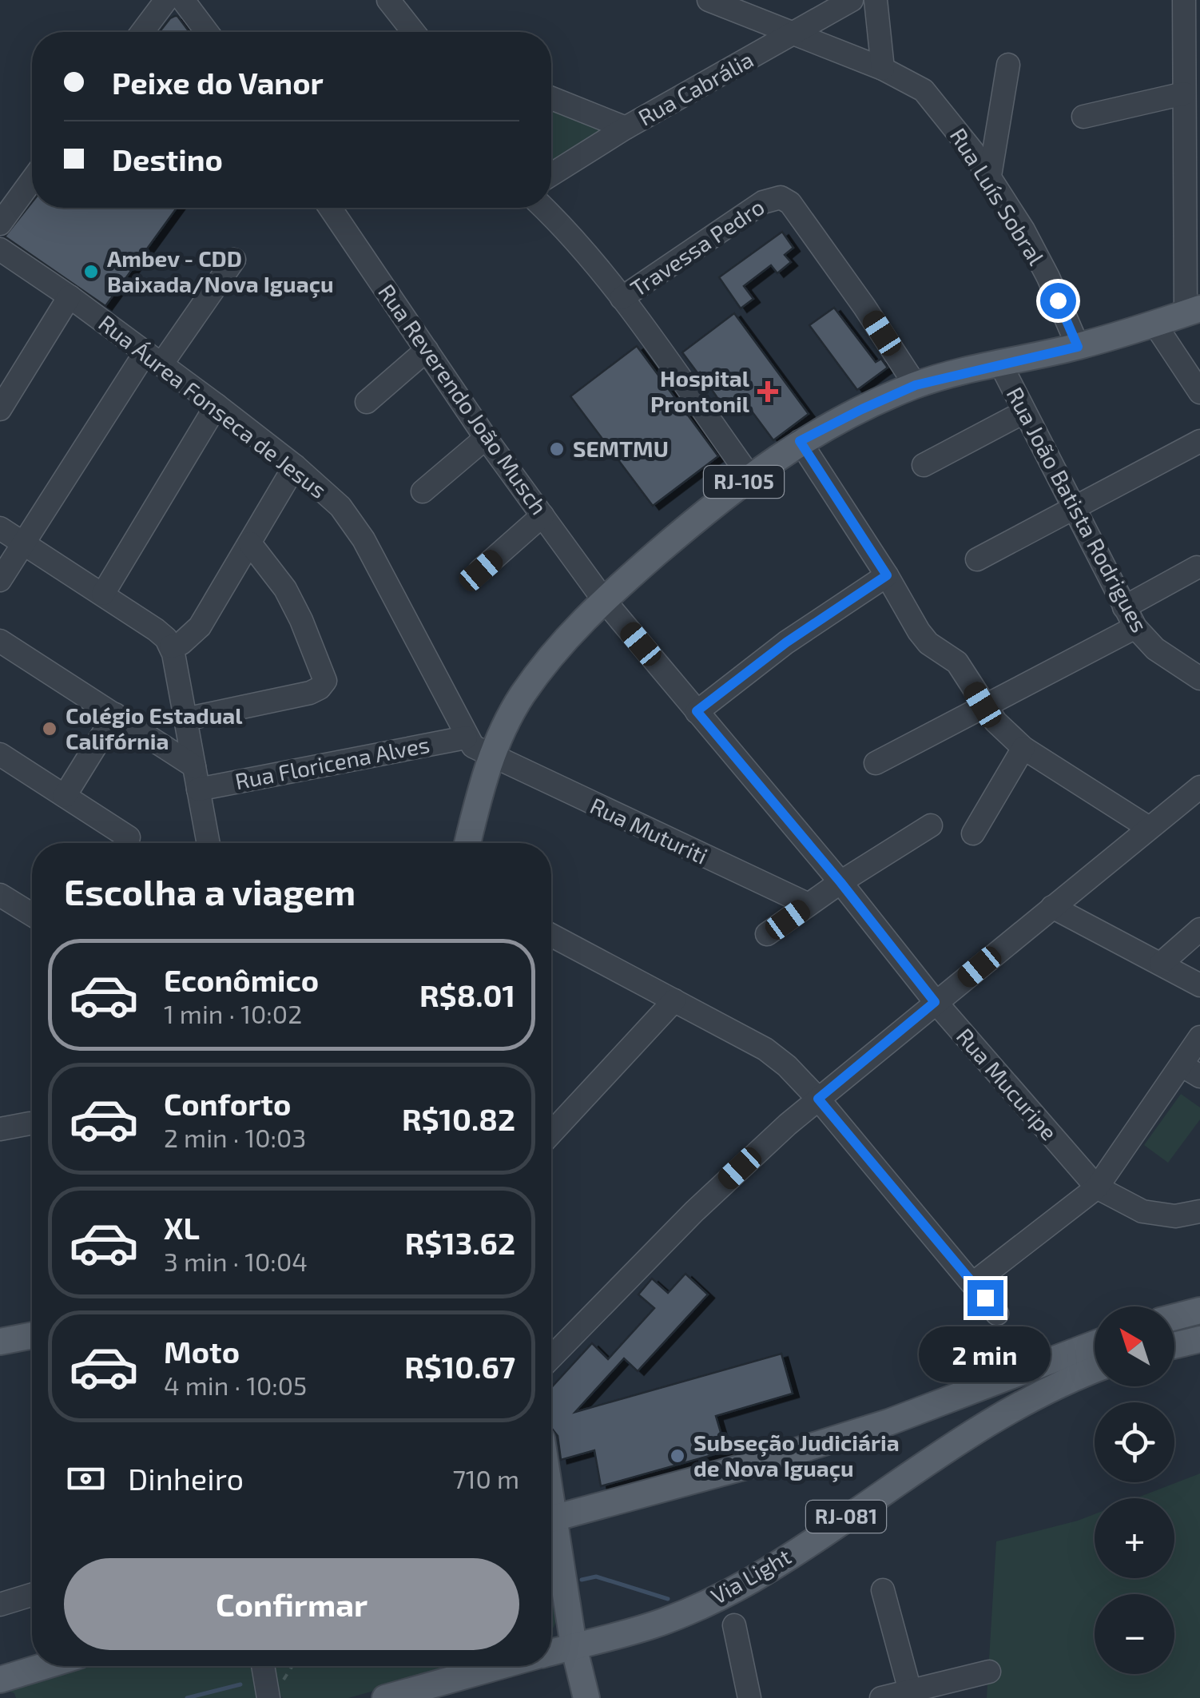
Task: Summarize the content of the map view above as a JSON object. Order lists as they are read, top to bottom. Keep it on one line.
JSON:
{"streets":{"main road":["RJ-105","RJ-081","Via Light"],"street":["Rua Cabrália","Rua Luís Sobral","Travessa Pedro","Rua Reverendo João Musch","Rua Áurea Fonseca de Jesus","Rua João Batista Rodrigues","Rua Floricena Alves","Rua Muturiti","Rua Mucuripe"]},"crossings":[["Rua Cabrália","Rua Luís Sobral"],["Rua Luís Sobral","RJ-105"],["Travessa Pedro","RJ-105"],["Rua Reverendo João Musch","RJ-105"],["Rua Reverendo João Musch","Rua Mucuripe"],["Rua Áurea Fonseca de Jesus","RJ-105"],["Rua Áurea Fonseca de Jesus","Rua Floricena Alves"],["Rua Áurea Fonseca de Jesus","Rua Muturiti"],["RJ-105","Rua João Batista Rodrigues"],["RJ-105","Rua Muturiti"],["RJ-105","Rua Mucuripe"]],"places":{"other":["Ambev - CDD Baixada/Nova Iguaçu","SEMTMU","Colégio Estadual Califórnia","Subseção Judiciária de Nova Iguaçu"],"health":["Hospital Prontonil"]},"north":"top left","page":{"banner":["Peixe do Vanor","Destino"],"heading":"Escolha a viagem","list":[{"name":"Econômico","note":"1 min · 10:02","value":"R$8.01"},{"name":"Conforto","note":"2 min · 10:03","value":"R$10.82"},{"name":"XL","note":"3 min · 10:04","value":"R$13.62"},{"name":"Moto","note":"4 min · 10:05","value":"R$10.67"}],"map_buttons":["+","−"],"bubble":"2 min","pay":["Dinheiro","710 m"],"buttons":"Confirmar"}}
